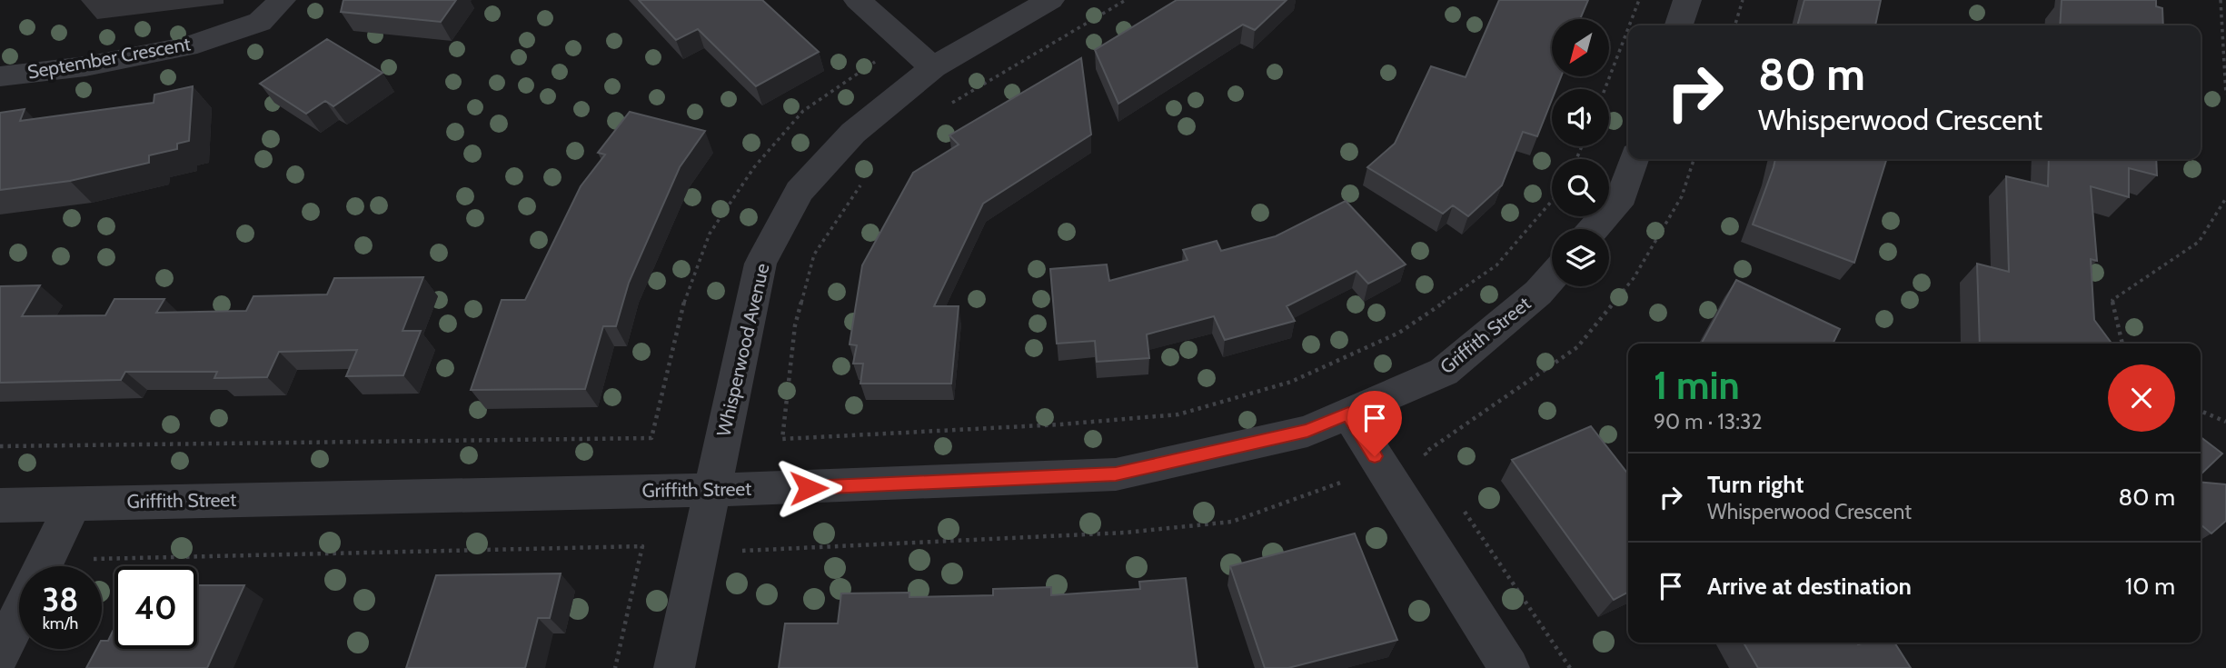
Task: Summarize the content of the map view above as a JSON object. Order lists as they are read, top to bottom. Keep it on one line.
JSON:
{"streets":{"street":["September Crescent","Griffith Street","Whisperwood Avenue"]},"crossings":[["Griffith Street","Whisperwood Avenue"]],"north":"bottom left","page":{"turn":["80 m","Whisperwood Crescent"],"heading":["1 min","90 m · 13:32"],"list":[{"name":"Turn right","note":"Whisperwood Crescent","value":"80 m"},{"name":"Arrive at destination","value":"10 m"}],"speed":"38 km/h","limit":"40"}}
